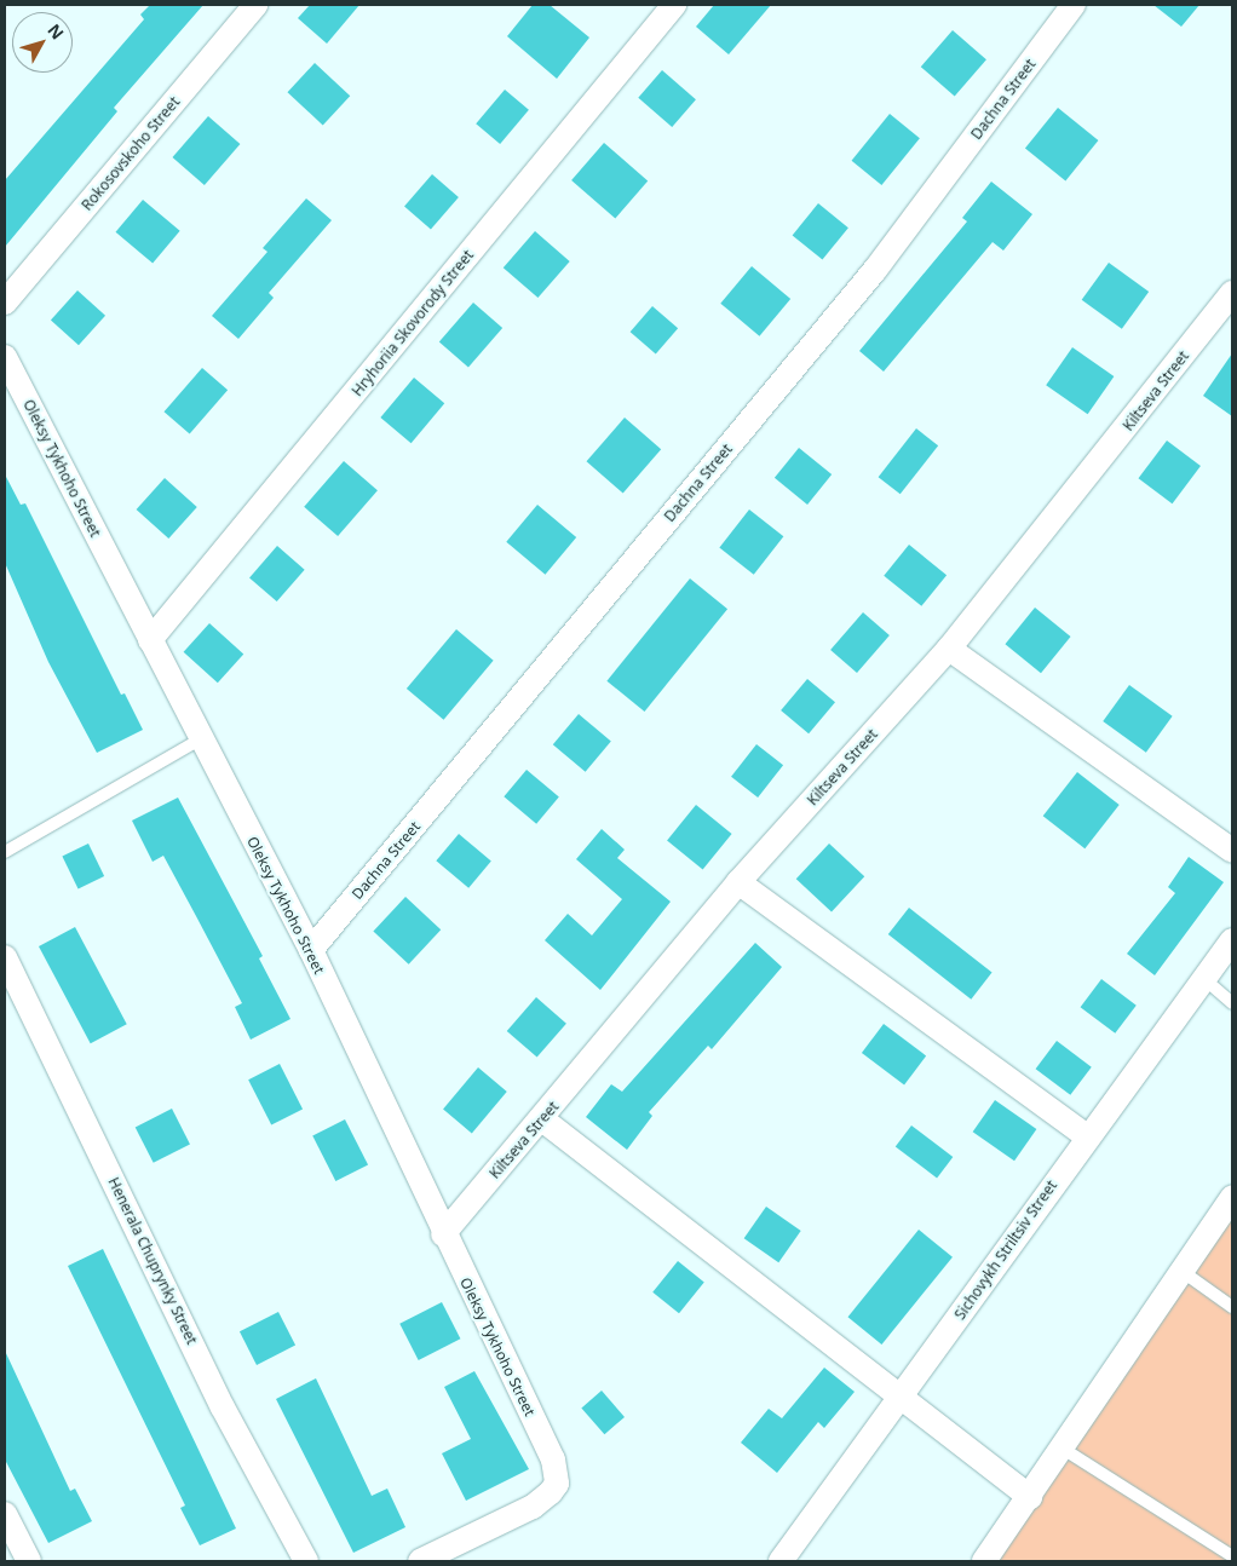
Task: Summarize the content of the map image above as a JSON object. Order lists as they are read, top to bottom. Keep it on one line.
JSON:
{"streets":{"street":["Dachna Street","Rokosovskoho Street","Hryhoriia Skovorody Street","Kiltseva Street","Oleksy Tykhoho Street","Sichovykh Striltsiv Street","Henerala Chuprynky Street"]},"crossings":[["Dachna Street","Oleksy Tykhoho Street"],["Hryhoriia Skovorody Street","Oleksy Tykhoho Street"],["Kiltseva Street","Oleksy Tykhoho Street"]],"north":"top right"}
